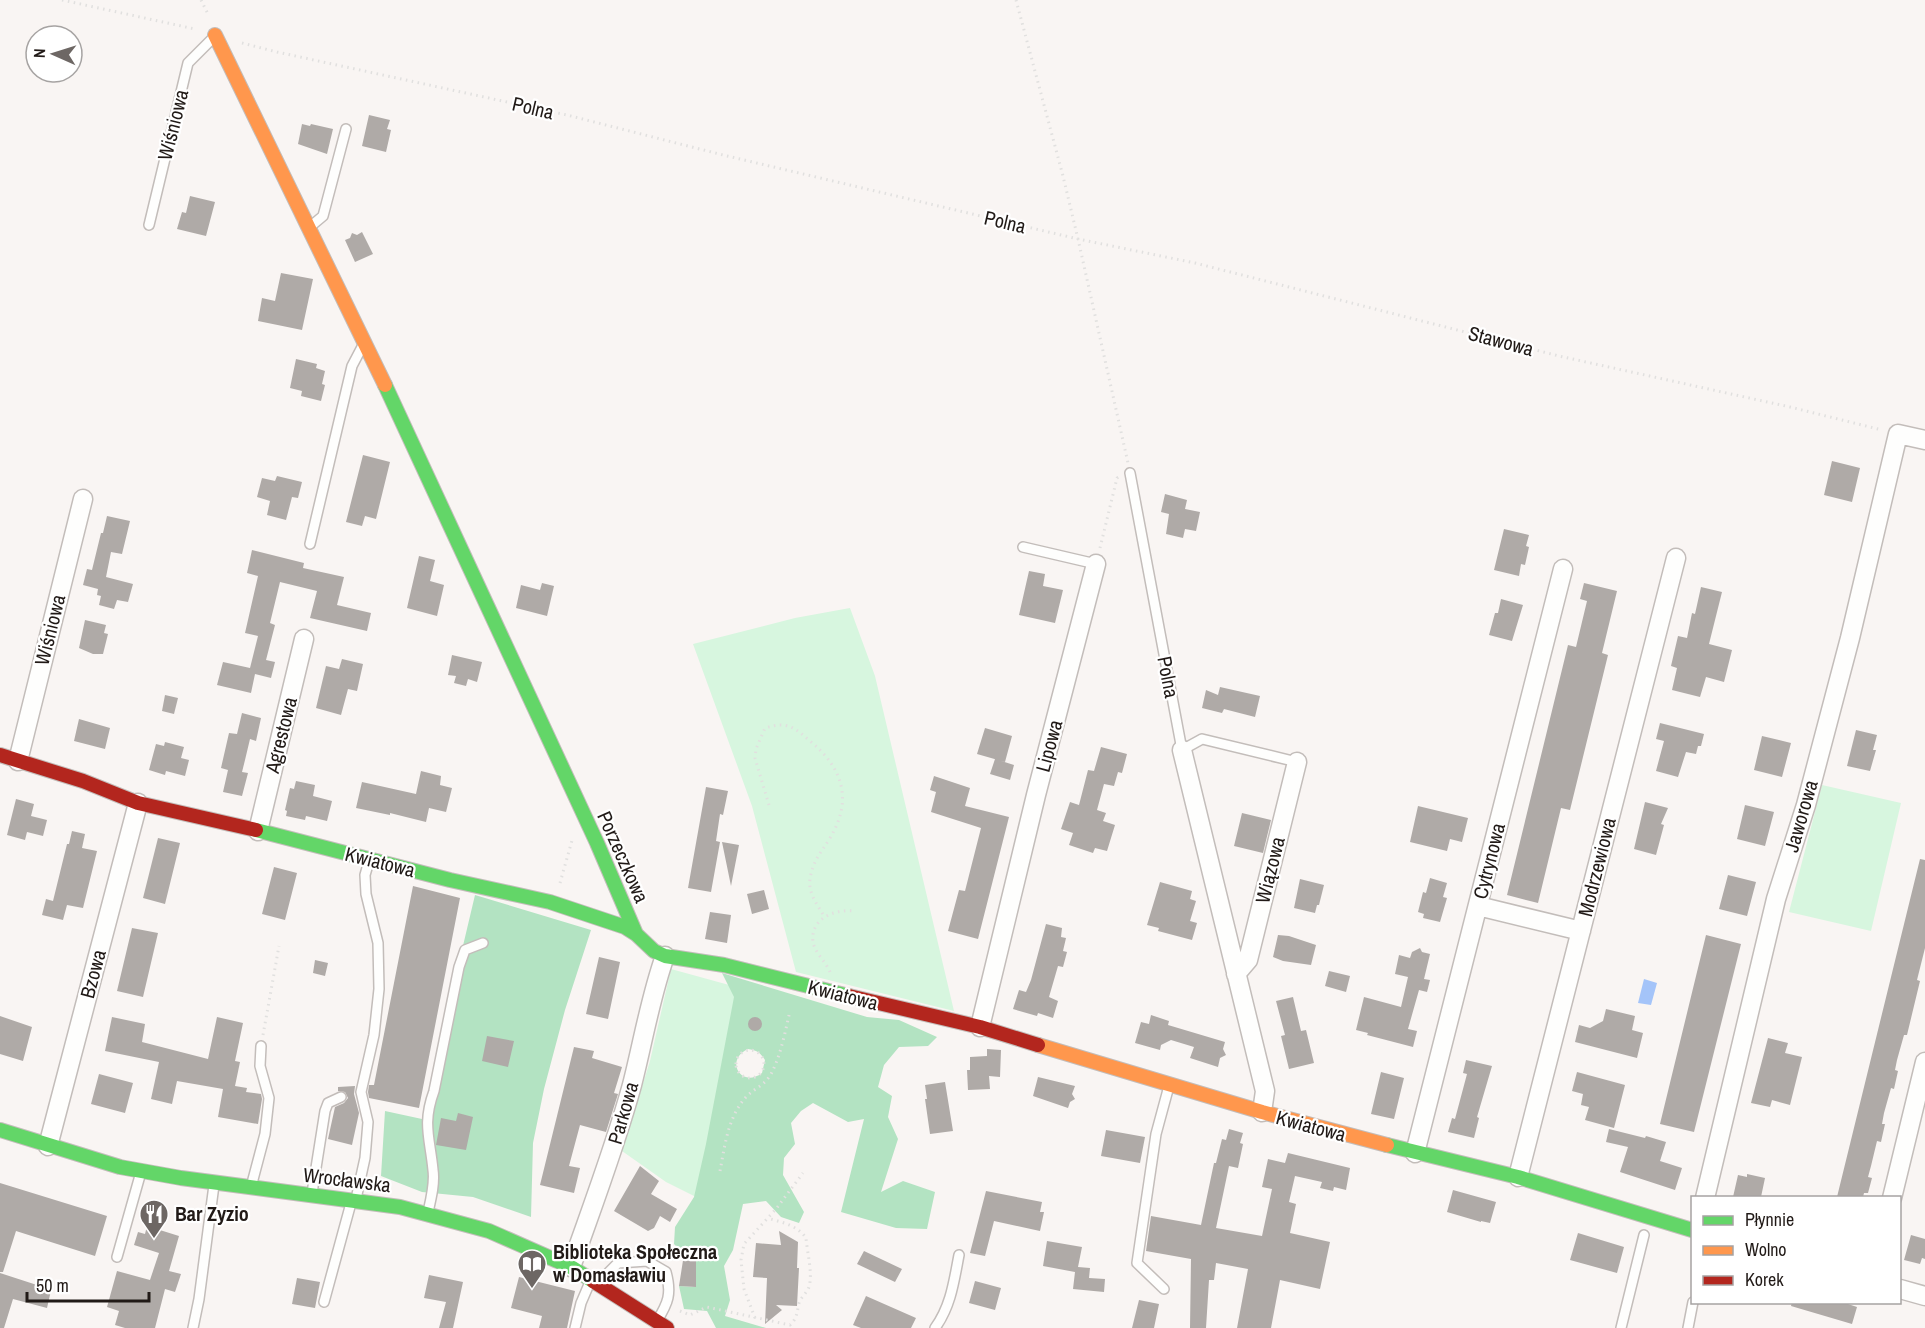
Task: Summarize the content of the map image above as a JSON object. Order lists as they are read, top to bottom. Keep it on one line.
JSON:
{"streets":{"street":["Polna","Wiśniowa","Agrestowa","Lipowa","Jaworowa","Porzeczkowa","Cytrynowa","Kwiatowa","Modrzewiowa","Wiązowa","Bzowa","Parkowa","Wrocławska"],"path":["Stawowa"]},"crossings":[["Polna","Wiśniowa"],["Polna","Stawowa"],["Polna","Porzeczkowa"],["Polna","Kwiatowa"],["Polna","Wiązowa"],["Wiśniowa","Porzeczkowa"],["Wiśniowa","Kwiatowa"],["Stawowa","Jaworowa"],["Agrestowa","Kwiatowa"],["Lipowa","Kwiatowa"],["Porzeczkowa","Kwiatowa"],["Cytrynowa","Kwiatowa"],["Kwiatowa","Modrzewiowa"],["Kwiatowa","Bzowa"],["Kwiatowa","Parkowa"],["Bzowa","Wrocławska"],["Parkowa","Wrocławska"]],"places":{"restaurant":["Bar Zyzio"],"library":["Biblioteka Społeczna w Domasławiu"]},"legend":["Płynnie","Wolno","Korek"],"scale_bar":"50 m","north":"left"}
